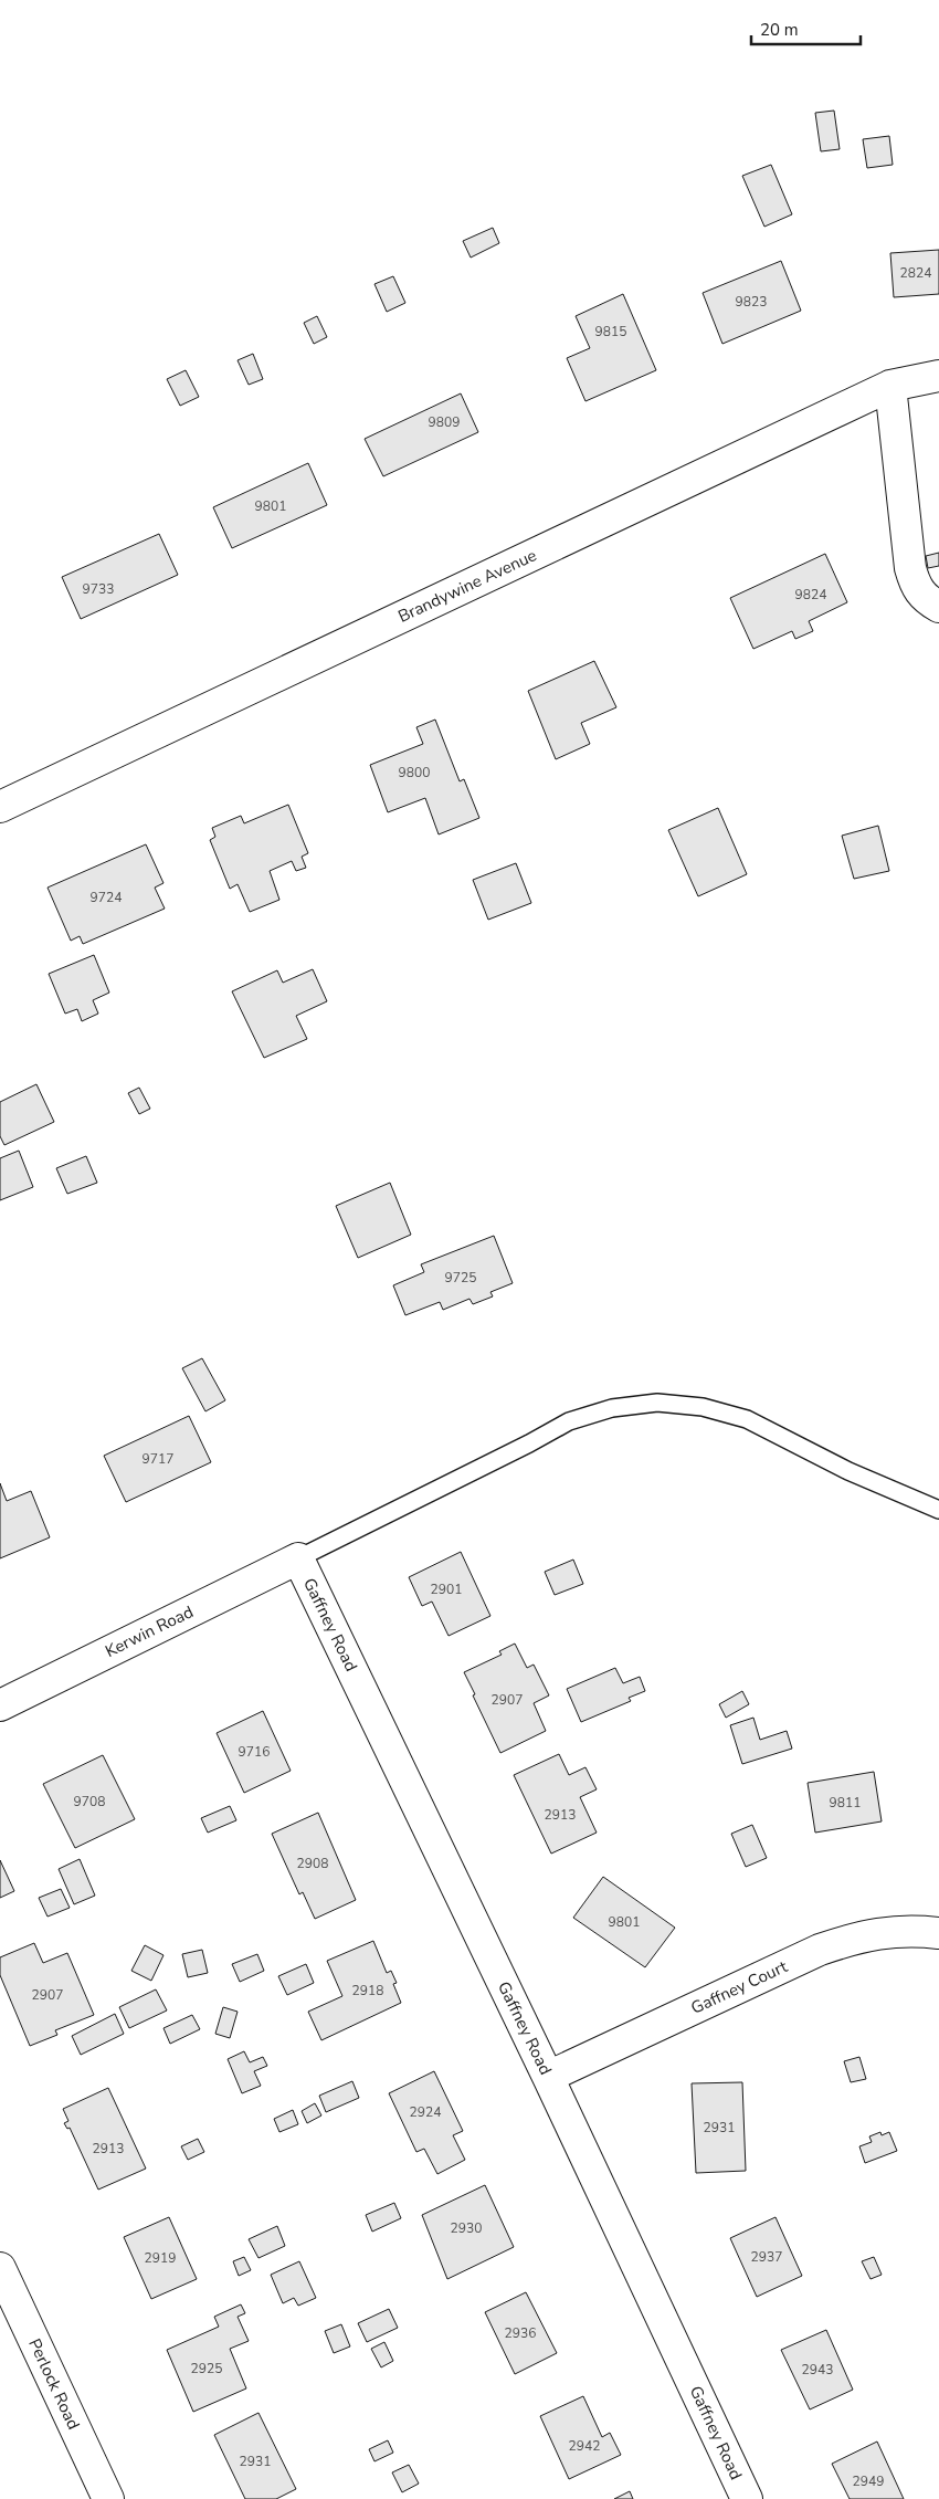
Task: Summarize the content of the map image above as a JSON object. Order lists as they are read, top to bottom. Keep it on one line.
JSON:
{"streets":{"street":["Brandywine Avenue","Gaffney Road","Kerwin Road","Gaffney Court","Perlock Road"]},"crossings":[["Gaffney Road","Kerwin Road"],["Gaffney Road","Gaffney Court"]],"house_numbers":["2824","9823","9815","9809","9801","9733","9824","9800","9724","9725","9717","2901","2907","9716","9708","9811","2913","2908","9801","2918","2907","2924","2931","2913","2930","2937","2919","2936","2925","2943","2942","2931","2949"],"scale_bar":"20 m"}
